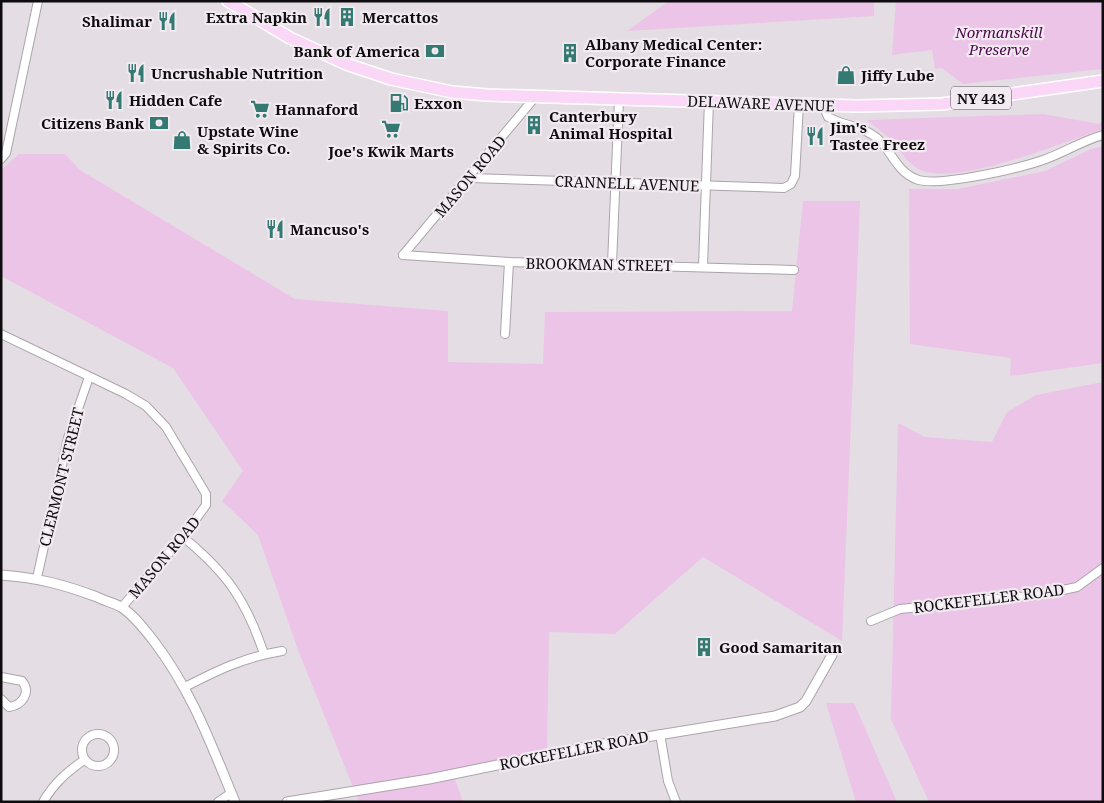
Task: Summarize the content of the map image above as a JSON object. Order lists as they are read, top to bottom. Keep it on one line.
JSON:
{"streets":{"main road":["NY 443","DELAWARE AVENUE"],"street":["MASON ROAD","CRANNELL AVENUE","BROOKMAN STREET","CLERMONT STREET","ROCKEFELLER ROAD"]},"crossings":[["DELAWARE AVENUE","MASON ROAD"],["DELAWARE AVENUE","CRANNELL AVENUE"],["MASON ROAD","CRANNELL AVENUE"],["MASON ROAD","BROOKMAN STREET"],["MASON ROAD","CLERMONT STREET"]],"parks":["Normanskill Preserve"],"places":{"restaurant":["Extra Napkin","Shalimar","Uncrushable Nutrition","Hidden Cafe","Jim's Tastee Freez","Mancuso's"],"building":["Mercattos","Albany Medical Center: Corporate Finance","Canterbury Animal Hospital","Good Samaritan"],"bank":["Bank of America","Citizens Bank"],"shop":["Jiffy Lube","Upstate Wine & Spirits Co."],"fuel station":["Exxon"],"supermarket":["Hannaford","Joe's Kwik Marts"]}}
